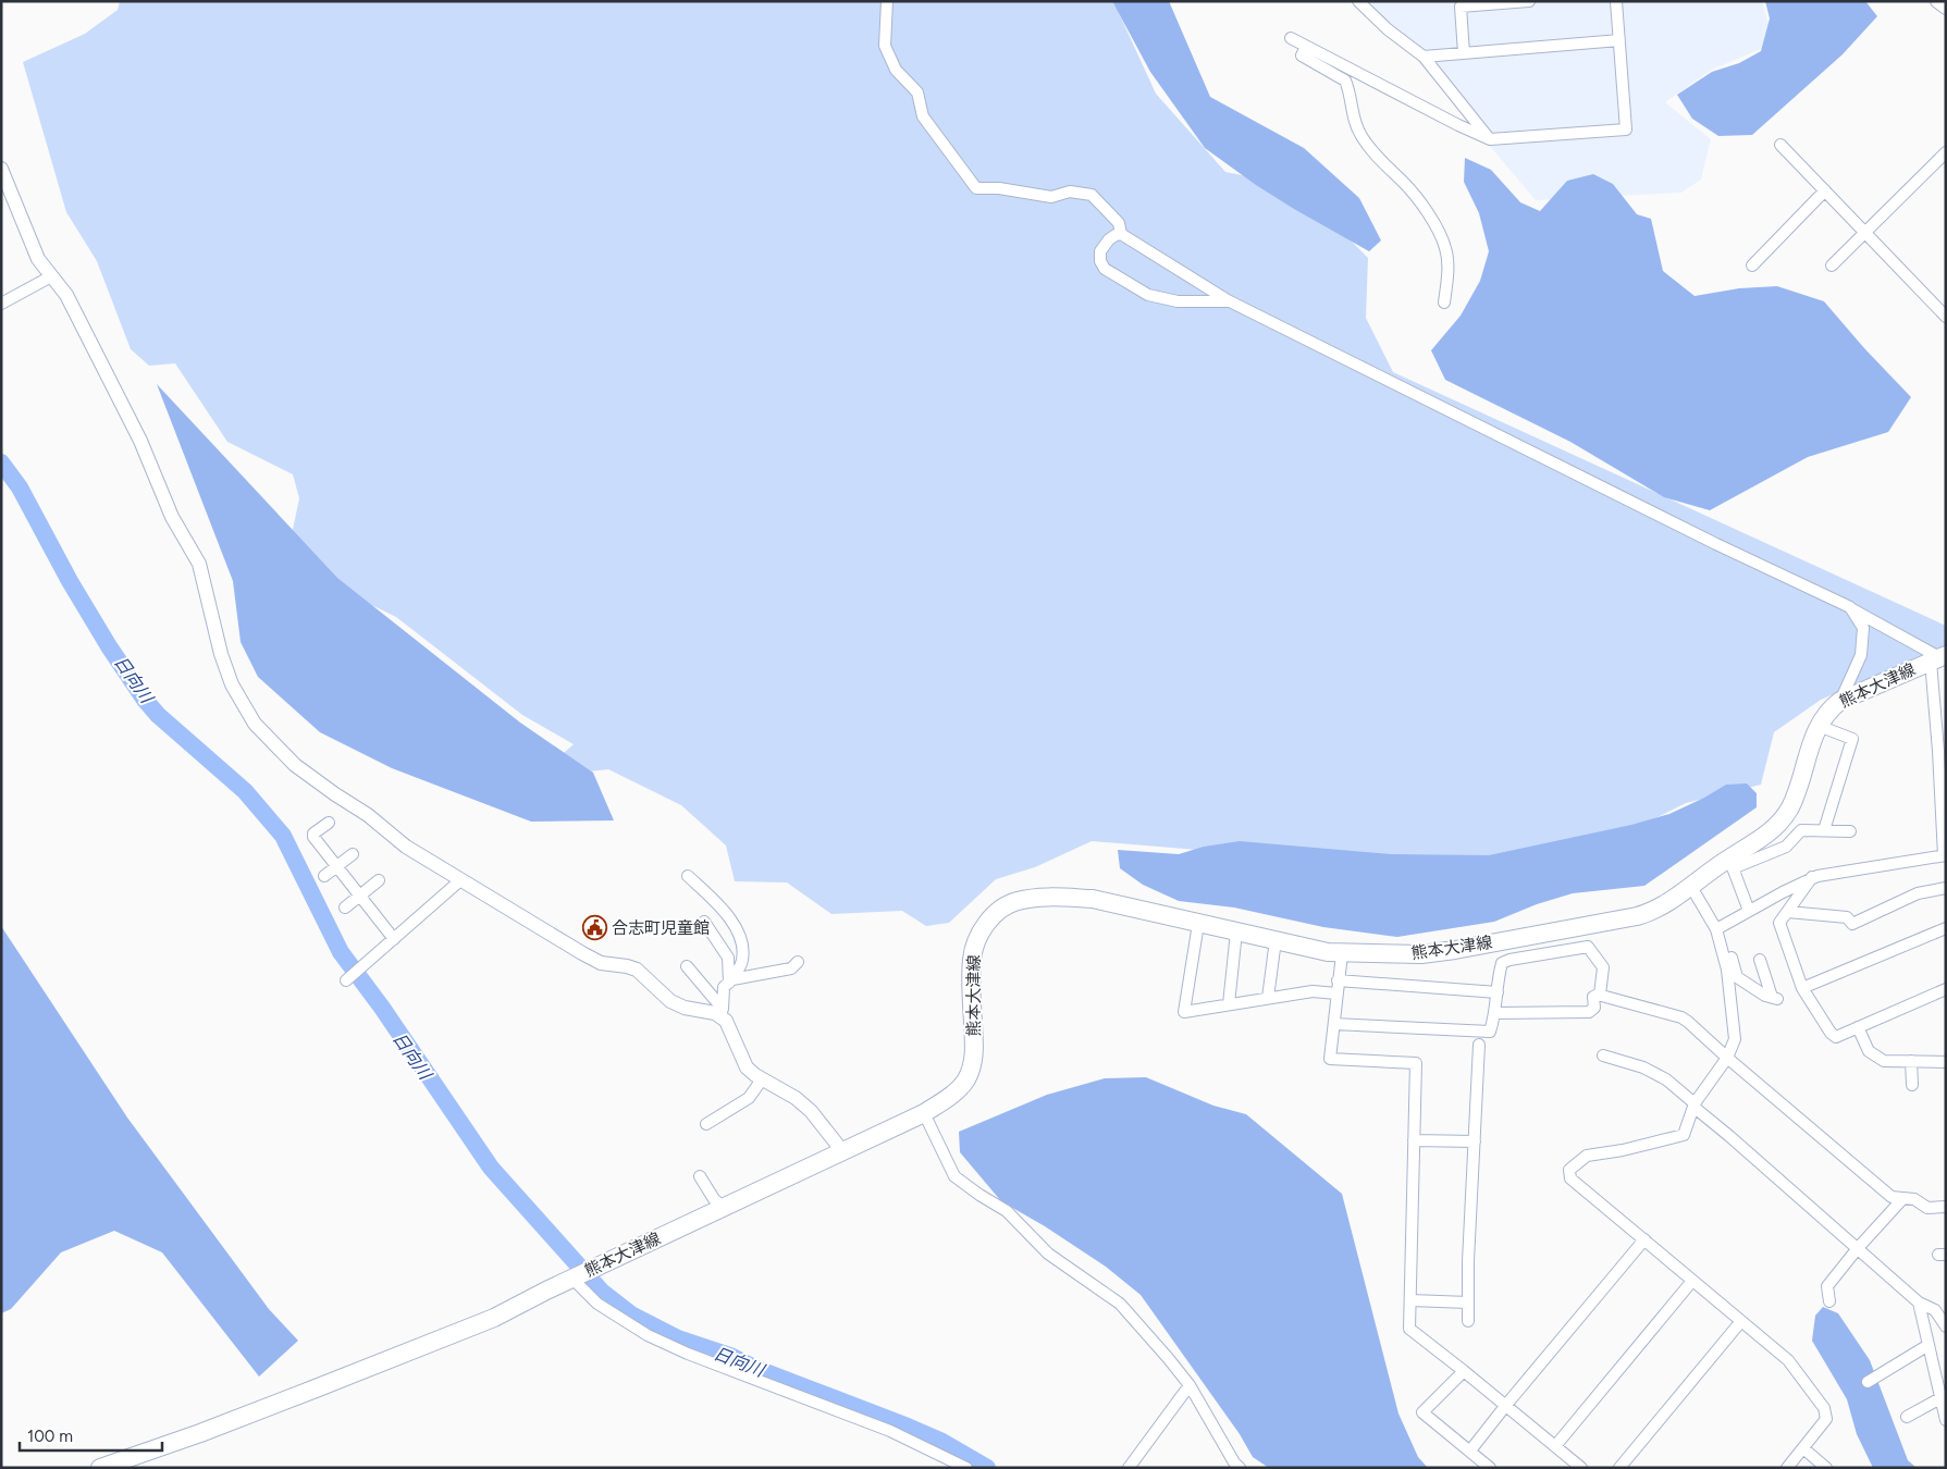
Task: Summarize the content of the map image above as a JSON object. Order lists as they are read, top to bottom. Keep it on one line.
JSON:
{"streets":{"main road":["熊本大津線"]},"water":["日向川"],"places":{"public building":["合志町児童館"]},"scale_bar":"100 m"}
